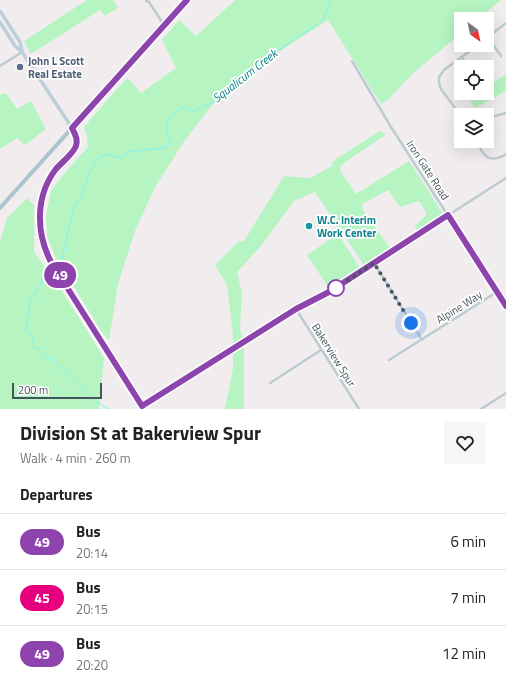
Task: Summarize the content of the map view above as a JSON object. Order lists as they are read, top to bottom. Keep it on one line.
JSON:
{"streets":{"street":["Iron Gate Road","Alpine Way","Bakerview Spur"]},"crossings":[["Iron Gate Road","Alpine Way"]],"water":["Squalicum Creek"],"places":["John L Scott Real Estate","W.C. Interim Work Center"],"lines":["bus line 49"],"scale_bar":"200 m","north":"bottom right","page":{"on_map":"49","scale":"200 m","heading":[["Division St at Bakerview Spur","Walk · 4 min · 260 m"],"Departures"],"list":[{"mark":"49","name":"Bus","note":"20:14","value":"6 min"},{"mark":"45","name":"Bus","note":"20:15","value":"7 min"},{"mark":"49","name":"Bus","note":"20:20","value":"12 min"}]}}
